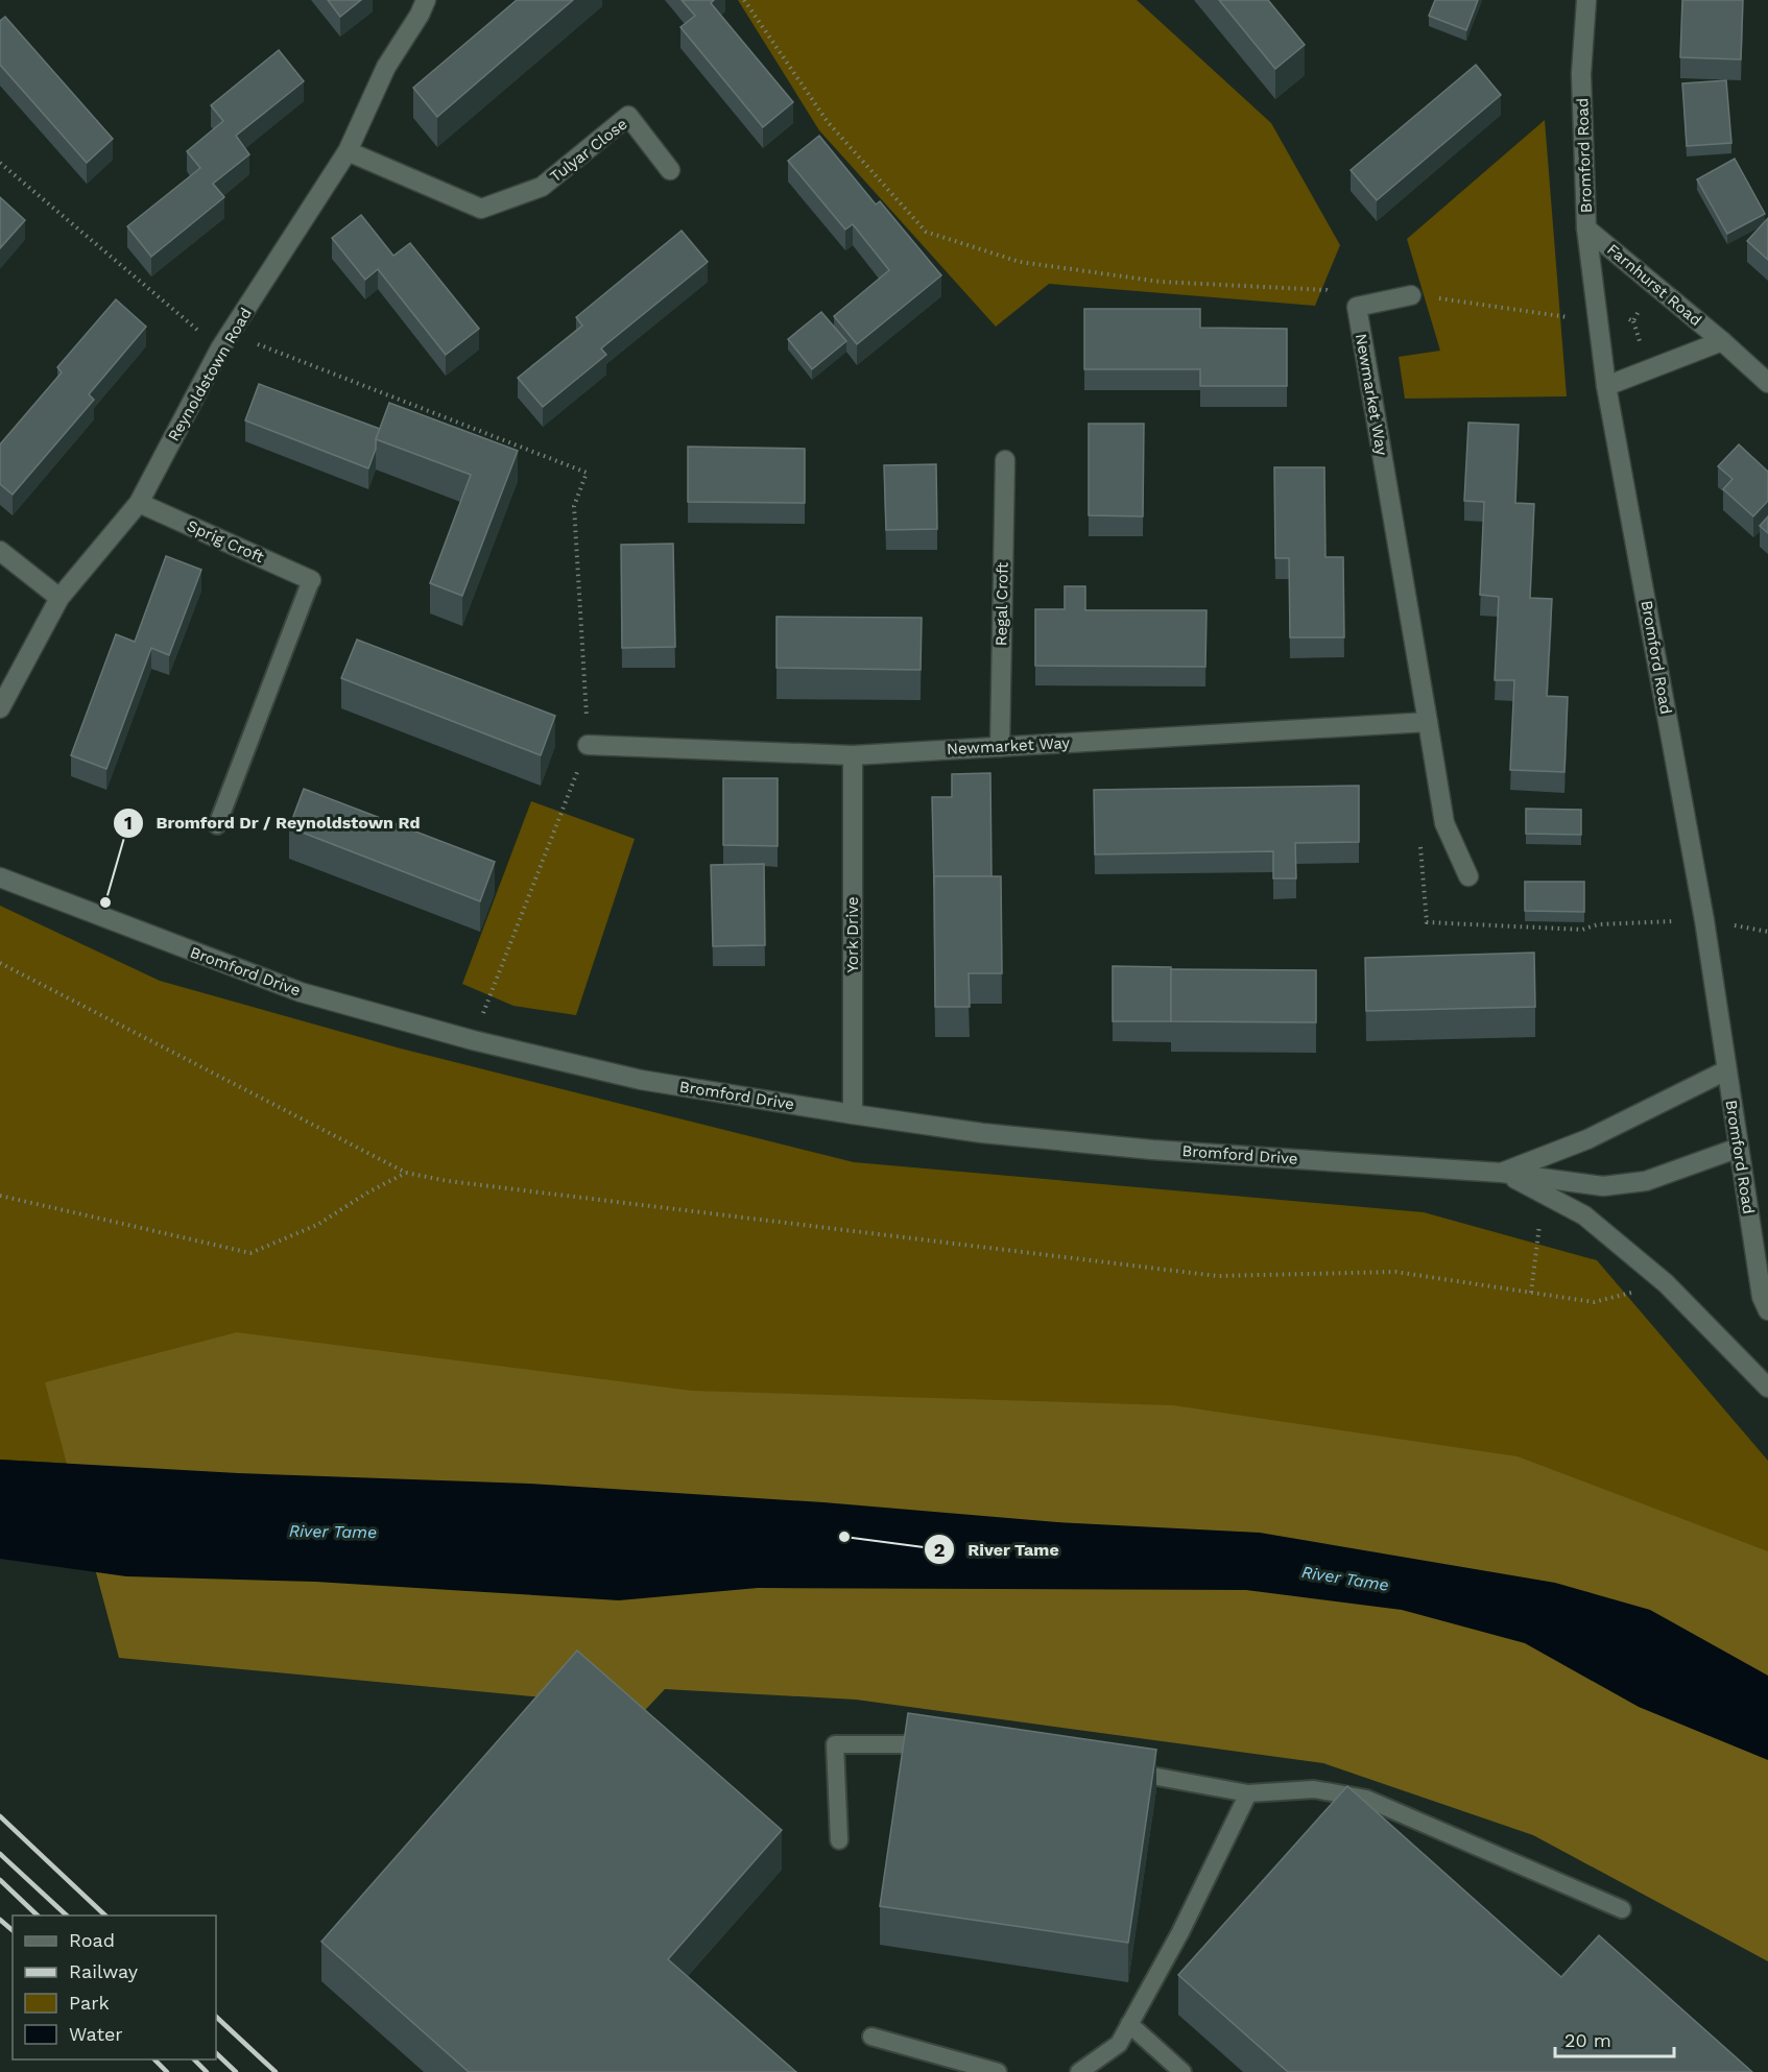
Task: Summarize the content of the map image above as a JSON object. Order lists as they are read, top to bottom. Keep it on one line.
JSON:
{"streets":{"street":["Tulyar Close","Bromford Road","Farnhurst Road","Reynoldstown Road","Newmarket Way","Sprig Croft","Regal Croft","York Drive","Bromford Drive"]},"crossings":[["Tulyar Close","Reynoldstown Road"],["Bromford Road","Farnhurst Road"],["Bromford Road","Bromford Drive"],["Reynoldstown Road","Sprig Croft"],["Newmarket Way","Regal Croft"],["Newmarket Way","York Drive"],["York Drive","Bromford Drive"]],"water":["River Tame"],"places":["Bromford Dr / Reynoldstown Rd","River Tame"],"legend":["Road","Railway","Park","Water"],"scale_bar":"20 m"}
